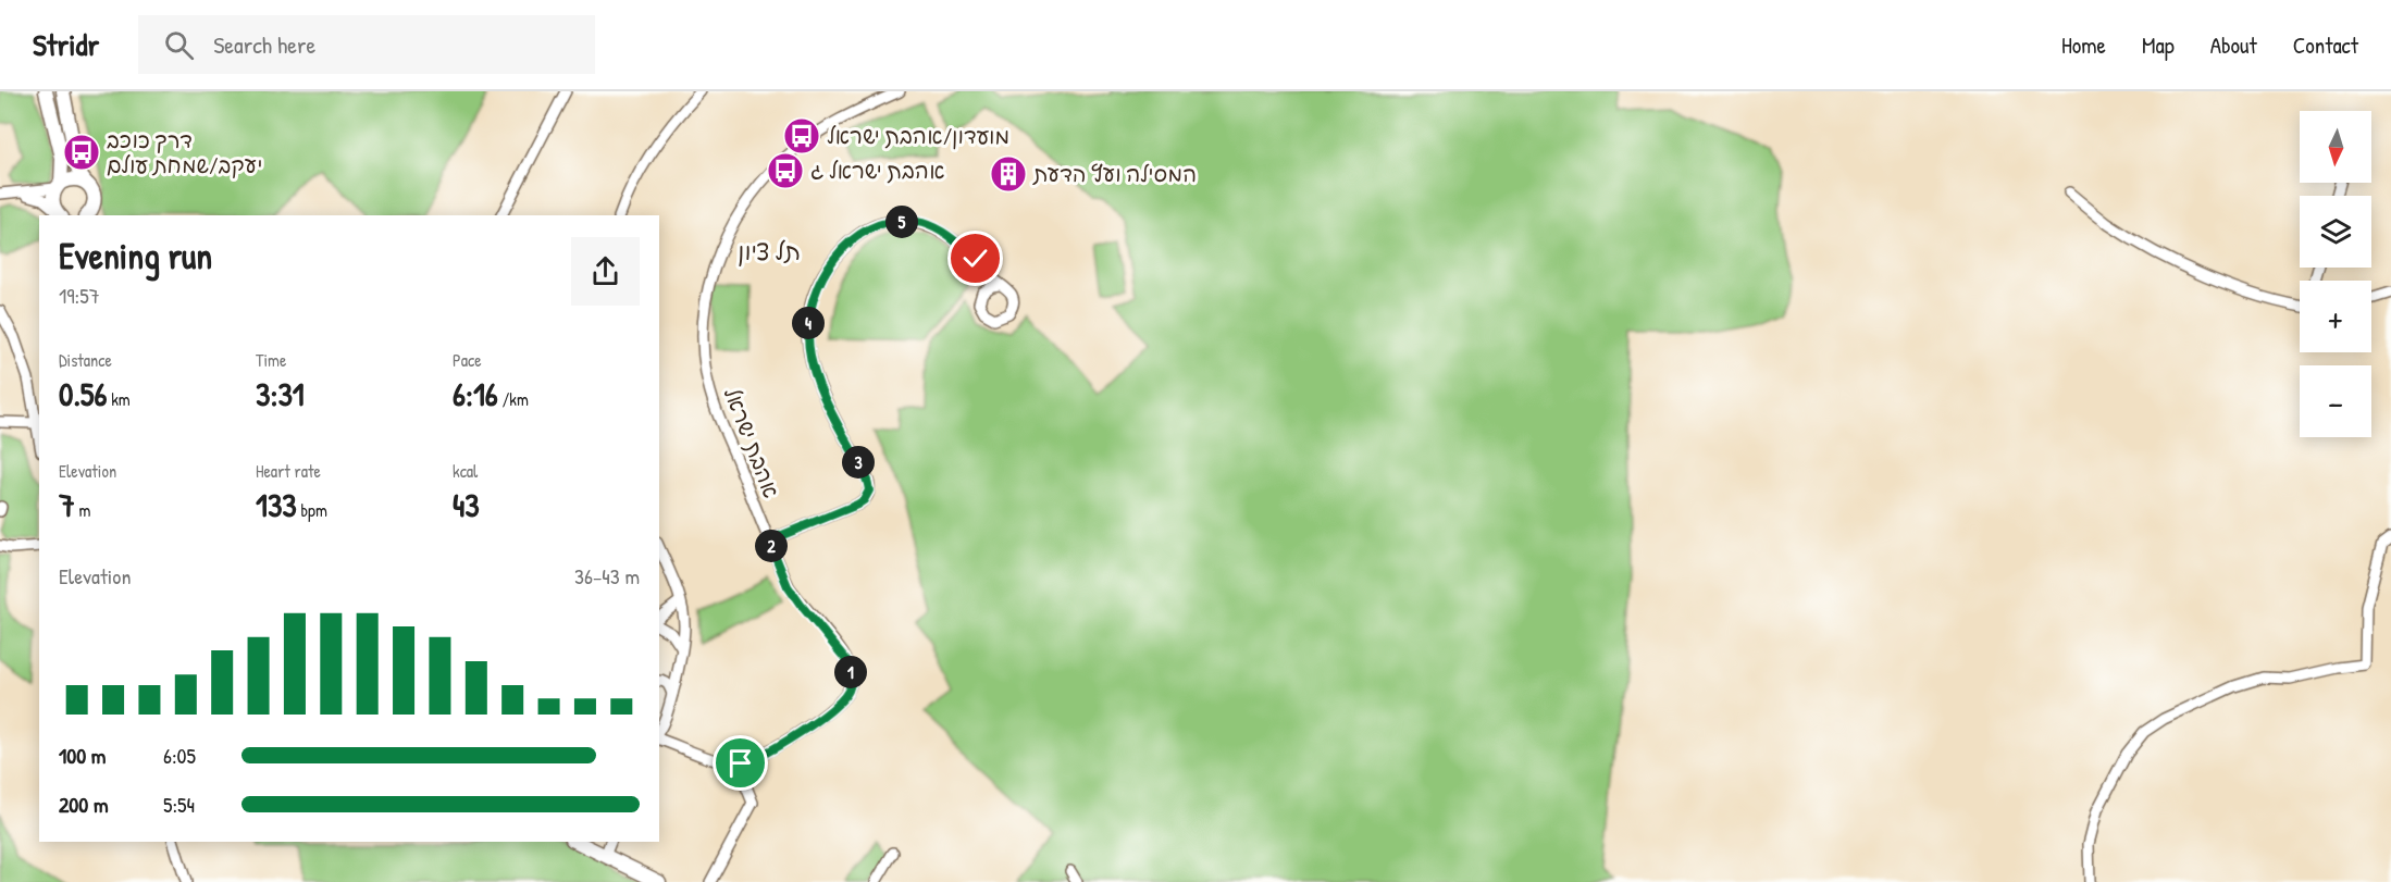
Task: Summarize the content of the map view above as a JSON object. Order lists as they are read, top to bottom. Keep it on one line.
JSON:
{"streets":{"street":["אהבת ישראל"]},"districts":["תל ציון"],"places":{"bus stop":["מועדון/אהבת ישראל","דרך כוכב יעקב/שמחת עולם","אהבת ישראל ג"],"building":["המסילה ועץ הדעת"]},"north":"bottom","page":{"header":"Stridr","search":"Search here","nav":["Home","Map","About","Contact"],"map_buttons":["+","−"],"pins":["5","4","3","2","1"],"heading":["Evening run","19:57"],"stats":[["Distance","0.56 km"],["Time","3:31"],["Pace","6:16 /km"],["Elevation","7 m"],["Heart rate","133 bpm"],["kcal","43"]],"chart":["Elevation","36–43 m"],"list":[{"name":"100 m","note":"6:05"},{"name":"200 m","note":"5:54"}]}}
